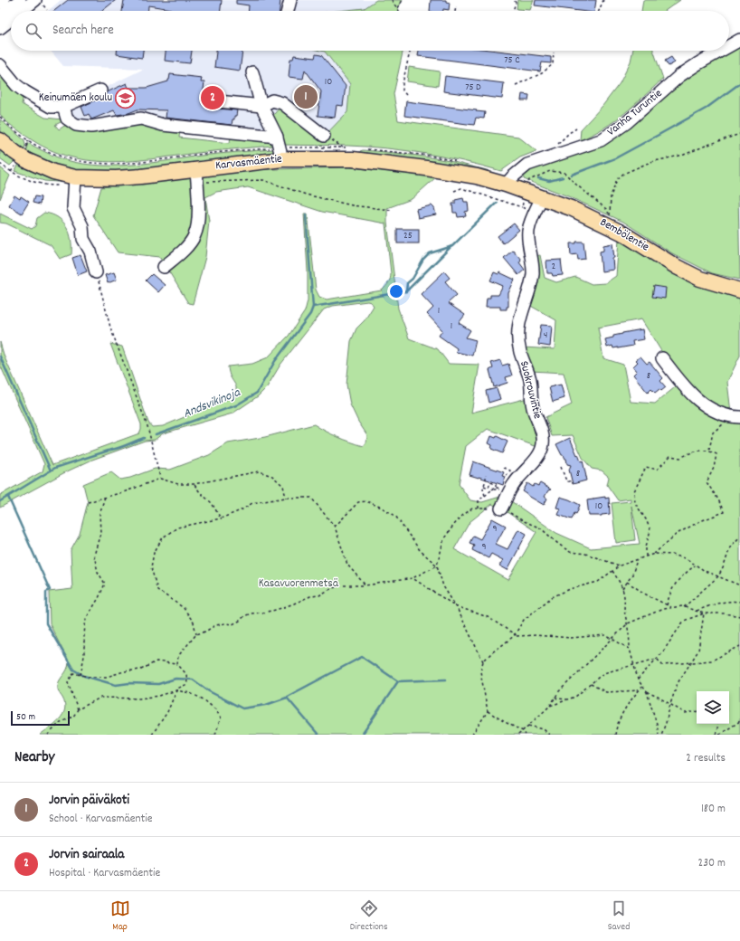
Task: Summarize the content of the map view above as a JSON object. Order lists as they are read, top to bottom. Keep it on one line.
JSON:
{"streets":{"main road":["Karvasmäentie","Bembölentie"],"street":["Vanha Turuntie","Suokrouvintie"]},"crossings":[["Vanha Turuntie","Karvasmäentie"],["Vanha Turuntie","Bembölentie"],["Karvasmäentie","Bembölentie"],["Bembölentie","Suokrouvintie"]],"water":["Andsvikinoja"],"parks":["Kasavuorenmetsä"],"places":{"school or university":["Keinumäen koulu"]},"house_numbers":["75 C","10","75 D","25","2","1","1","4","8","8","10","9","9"],"scale_bar":"50 m","page":{"search":"Search here","pins":["1","2"],"scale":"50 m","heading":["Nearby","2 results"],"list":[{"mark":"1","name":"Jorvin päiväkoti","note":"School · Karvasmäentie","value":"180 m"},{"mark":"2","name":"Jorvin sairaala","note":"Hospital · Karvasmäentie","value":"230 m"}],"nav":["Map","Directions","Saved"]}}
